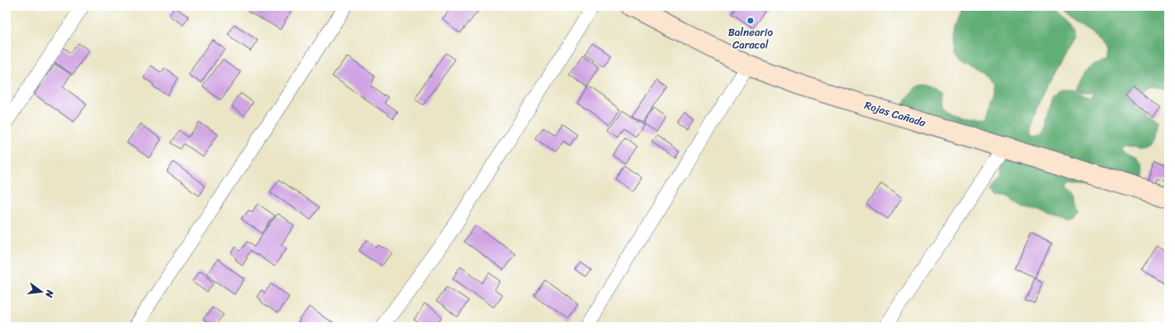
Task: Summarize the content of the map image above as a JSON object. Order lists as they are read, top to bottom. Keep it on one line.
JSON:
{"streets":{"main road":["Rojas Cañada"]},"places":["Balneario Caracol"],"north":"right"}
